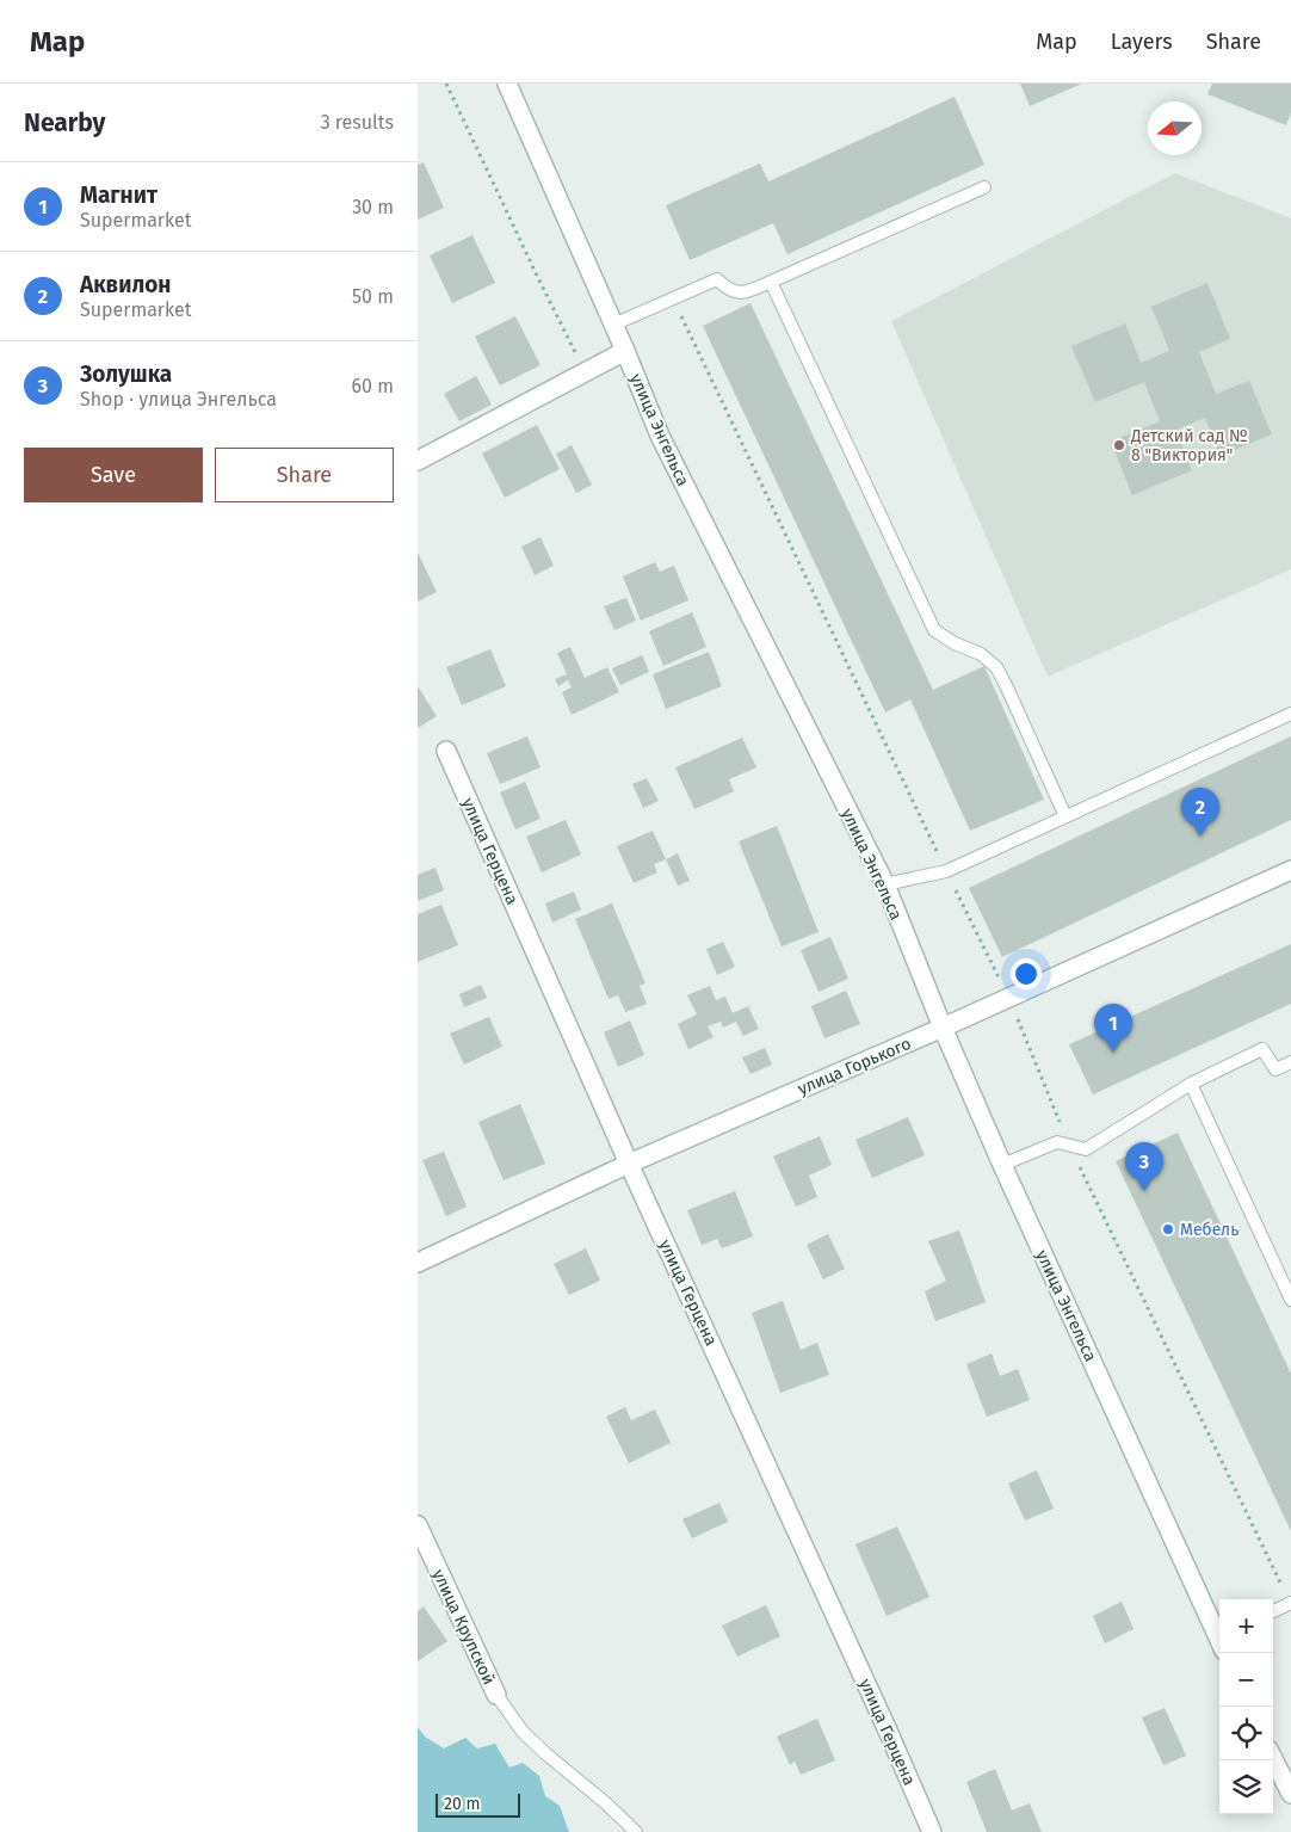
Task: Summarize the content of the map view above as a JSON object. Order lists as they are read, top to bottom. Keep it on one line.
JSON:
{"streets":{"street":["улица Энгельса","улица Герцена","улица Горького","улица Крупской"]},"crossings":[["улица Энгельса","улица Горького"],["улица Герцена","улица Горького"]],"places":["Детский сад № 8 \"Виктория\"","Мебель"],"scale_bar":"20 m","north":"left","page":{"header":"Map","nav":["Map","Layers","Share"],"heading":["Nearby","3 results"],"list":[{"mark":"1","name":"Магнит","note":"Supermarket","value":"30 m"},{"mark":"2","name":"Аквилон","note":"Supermarket","value":"50 m"},{"mark":"3","name":"Золушка","note":"Shop · улица Энгельса","value":"60 m"}],"buttons":["Save","Share"],"pins":["2","1","3"],"map_buttons":["+","−"],"scale":"20 m"}}
